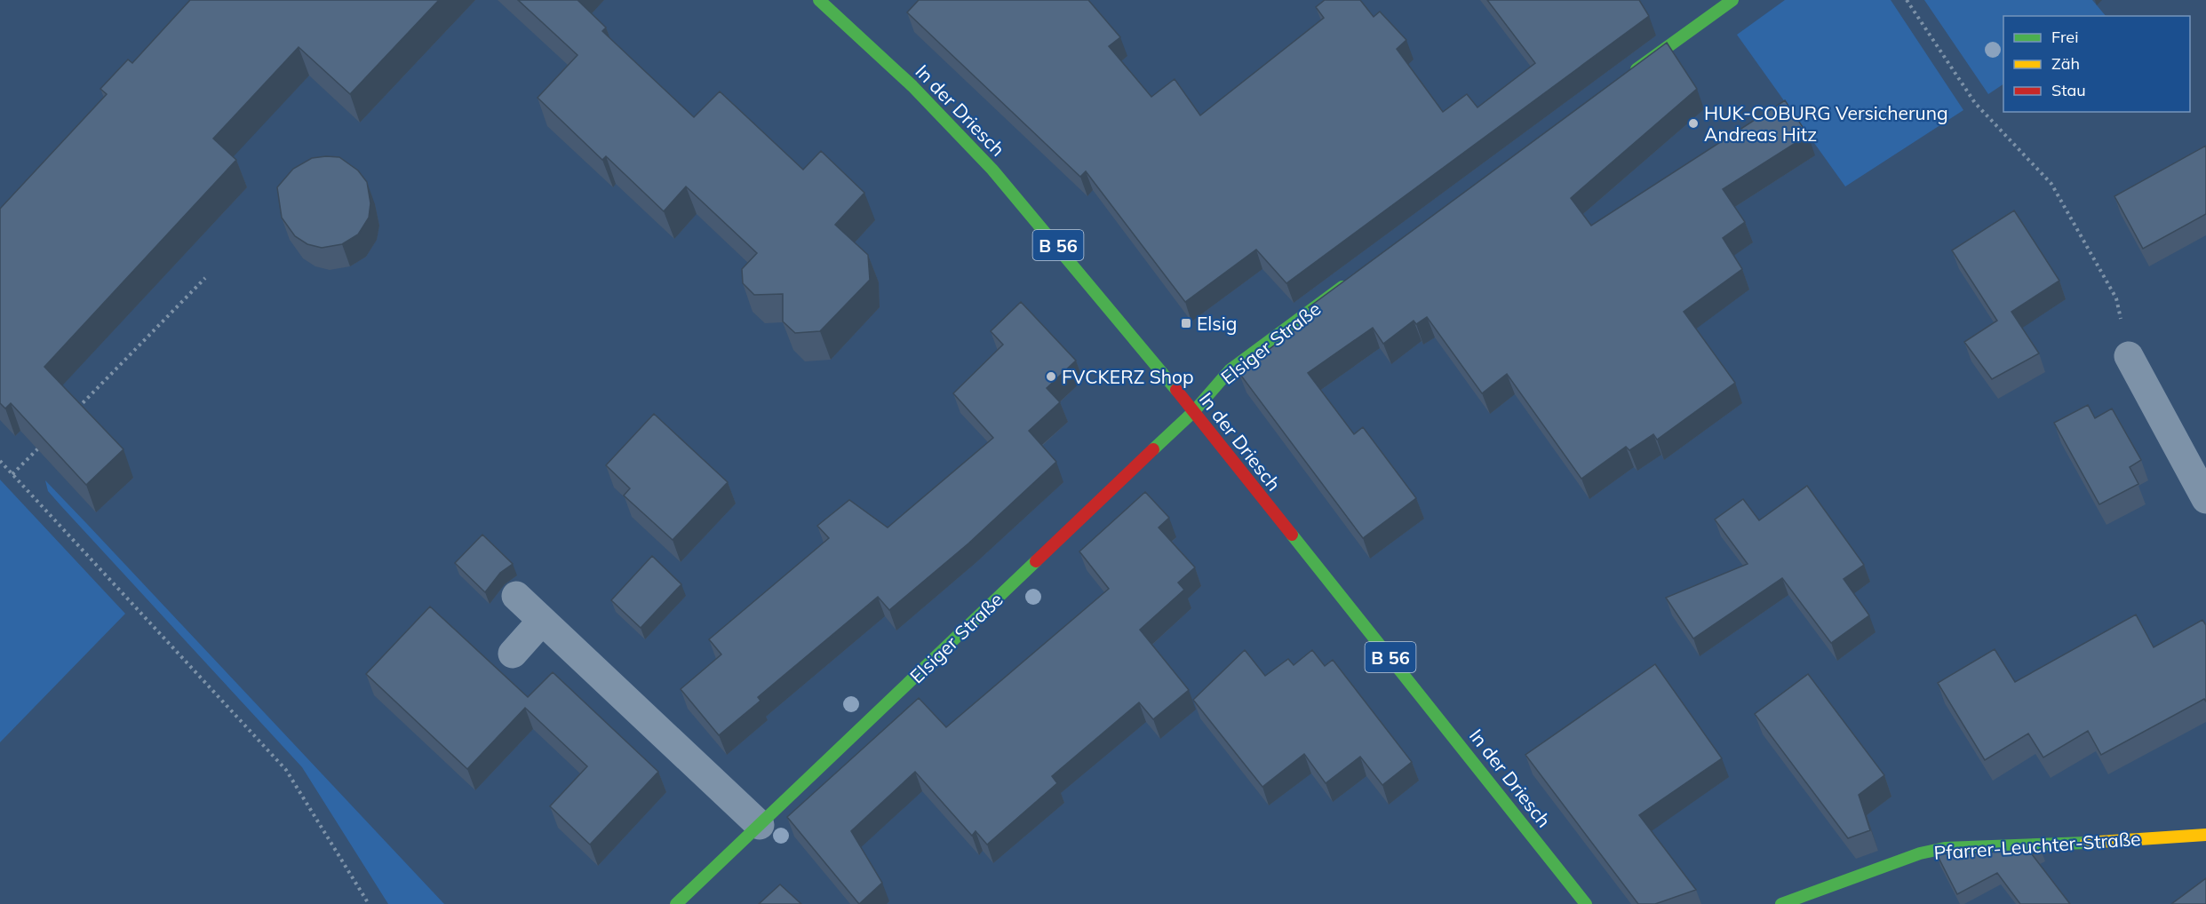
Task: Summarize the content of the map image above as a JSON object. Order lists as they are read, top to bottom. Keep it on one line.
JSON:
{"streets":{"street":["In der Driesch","B 56","Elsiger Straße","Pfarrer-Leuchter-Straße"]},"crossings":[["In der Driesch","Elsiger Straße"]],"places":{"other":["HUK-COBURG Versicherung Andreas Hitz","FVCKERZ Shop"],"transit":["Elsig"]},"legend":["Frei","Zäh","Stau"]}
